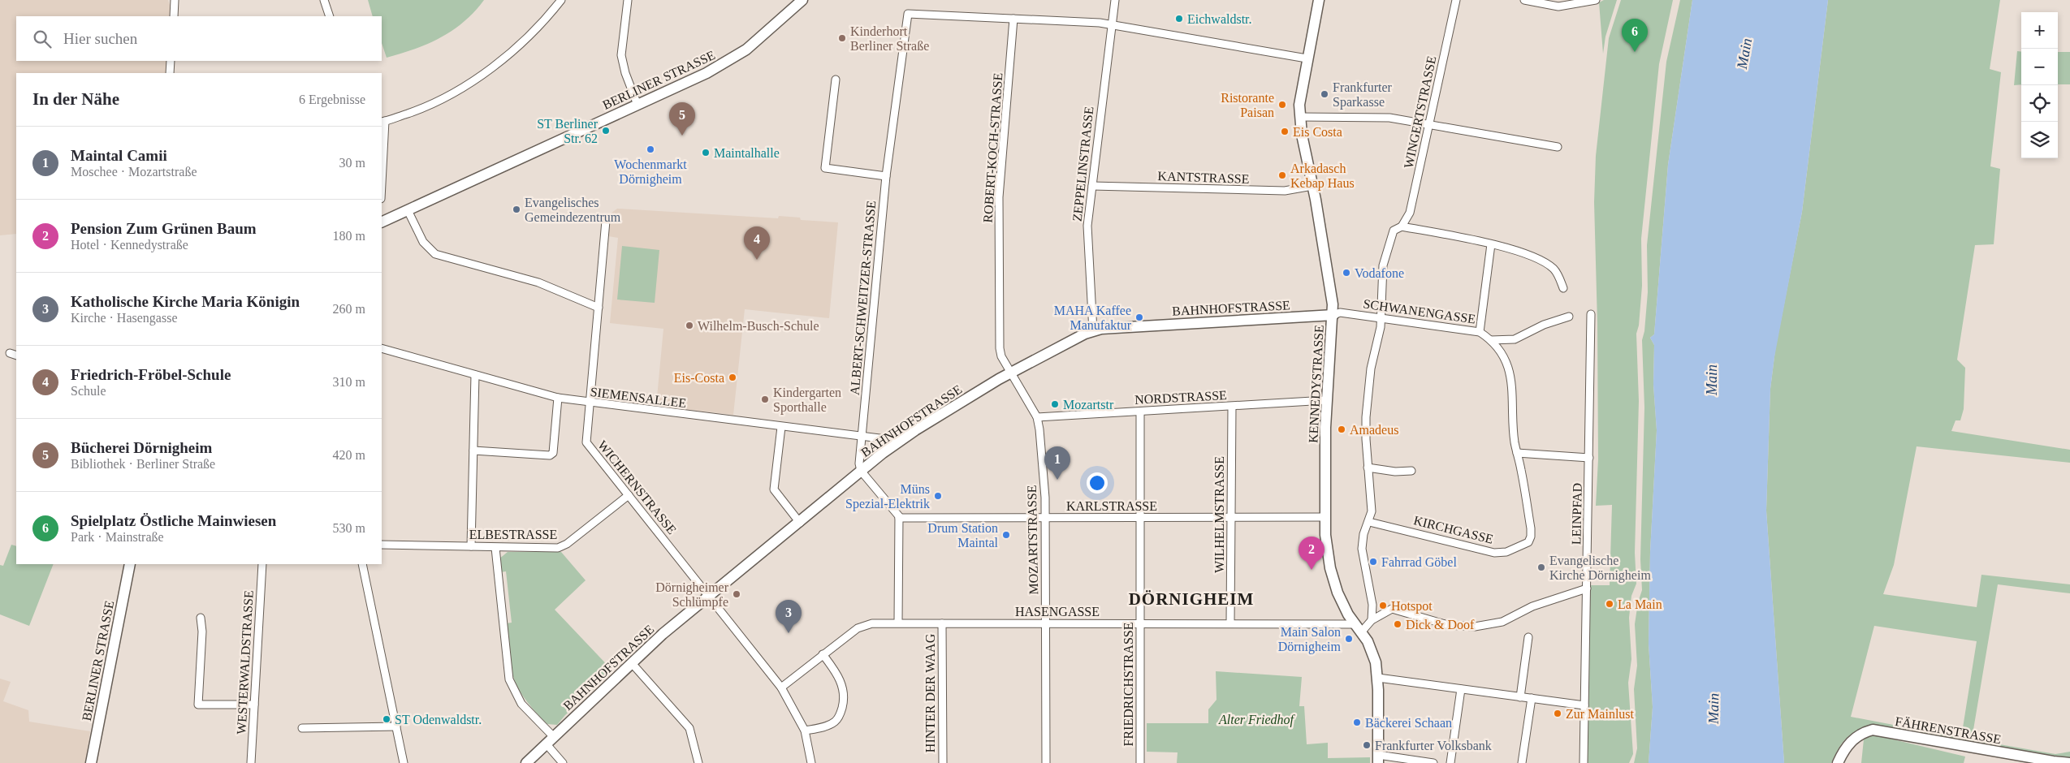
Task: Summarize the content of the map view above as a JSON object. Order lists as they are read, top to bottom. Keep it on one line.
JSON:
{"streets":{"street":["BERLINER STRASSE","WINGERTSTRASSE","ROBERT-KOCH-STRASSE","ZEPPELINSTRASSE","KANTSTRASSE","ALBERT-SCHWEITZER-STRASSE","BAHNHOFSTRASSE","SCHWANENGASSE","KENNEDYSTRASSE","SIEMENSALLEE","NORDSTRASSE","WICHERNSTRASSE","KARLSTRASSE","LEINPFAD","WILHELMSTRASSE","KIRCHGASSE","ELBESTRASSE","MOZARTSTRASSE","HASENGASSE","WESTERWALDSTRASSE","FRIEDRICHSTRASSE","HINTER DER WAAG","FÄHRENSTRASSE"]},"crossings":[["WINGERTSTRASSE","SCHWANENGASSE"],["WINGERTSTRASSE","KIRCHGASSE"],["ROBERT-KOCH-STRASSE","ALBERT-SCHWEITZER-STRASSE"],["ROBERT-KOCH-STRASSE","BAHNHOFSTRASSE"],["ROBERT-KOCH-STRASSE","MOZARTSTRASSE"],["ZEPPELINSTRASSE","KANTSTRASSE"],["ZEPPELINSTRASSE","BAHNHOFSTRASSE"],["KANTSTRASSE","KENNEDYSTRASSE"],["ALBERT-SCHWEITZER-STRASSE","BAHNHOFSTRASSE"],["ALBERT-SCHWEITZER-STRASSE","SIEMENSALLEE"],["BAHNHOFSTRASSE","SCHWANENGASSE"],["BAHNHOFSTRASSE","KENNEDYSTRASSE"],["BAHNHOFSTRASSE","SIEMENSALLEE"],["BAHNHOFSTRASSE","WICHERNSTRASSE"],["BAHNHOFSTRASSE","MOZARTSTRASSE"],["SCHWANENGASSE","KENNEDYSTRASSE"],["SCHWANENGASSE","KIRCHGASSE"],["KENNEDYSTRASSE","NORDSTRASSE"],["KENNEDYSTRASSE","KARLSTRASSE"],["KENNEDYSTRASSE","HASENGASSE"],["SIEMENSALLEE","WICHERNSTRASSE"],["NORDSTRASSE","WILHELMSTRASSE"],["NORDSTRASSE","MOZARTSTRASSE"],["NORDSTRASSE","FRIEDRICHSTRASSE"],["WICHERNSTRASSE","ELBESTRASSE"],["WICHERNSTRASSE","HASENGASSE"],["KARLSTRASSE","WILHELMSTRASSE"],["KARLSTRASSE","MOZARTSTRASSE"],["KARLSTRASSE","FRIEDRICHSTRASSE"],["WILHELMSTRASSE","HASENGASSE"],["MOZARTSTRASSE","HASENGASSE"],["HASENGASSE","FRIEDRICHSTRASSE"],["HASENGASSE","HINTER DER WAAG"]],"districts":["DÖRNIGHEIM"],"water":["Main"],"parks":["Alter Friedhof"],"places":["Eichwaldstr.","Kinderhort Berliner Straße","Frankfurter Sparkasse","Ristorante Paisan","ST Berliner Str. 62","Eis Costa","Wochenmarkt Dörnigheim","Maintalhalle","Arkadasch Kebap Haus","Evangelisches Gemeindezentrum","Vodafone","MAHA Kaffee Manufaktur","Wilhelm-Busch-Schule","Eis-Costa","Kindergarten Sporthalle","Mozartstr","Amadeus","Müns Spezial-Elektrik","Drum Station Maintal","Fahrrad Göbel","Evangelische Kirche Dörnigheim","Dörnigheimer Schlümpfe","La Main","Hotspot","Dick & Doof","Main Salon Dörnigheim","Zur Mainlust","ST Odenwaldstr.","Bäckerei Schaan","Frankfurter Volksbank"],"page":{"map_buttons":["+","−"],"search":"Hier suchen","pins":["6","5","4","1","2","3"],"heading":["In der Nähe","6 Ergebnisse"],"list":[{"mark":"1","name":"Maintal Camii","note":"Moschee · Mozartstraße","value":"30 m"},{"mark":"2","name":"Pension Zum Grünen Baum","note":"Hotel · Kennedystraße","value":"180 m"},{"mark":"3","name":"Katholische Kirche Maria Königin","note":"Kirche · Hasengasse","value":"260 m"},{"mark":"4","name":"Friedrich-Fröbel-Schule","note":"Schule","value":"310 m"},{"mark":"5","name":"Bücherei Dörnigheim","note":"Bibliothek · Berliner Straße","value":"420 m"},{"mark":"6","name":"Spielplatz Östliche Mainwiesen","note":"Park · Mainstraße","value":"530 m"}]}}
